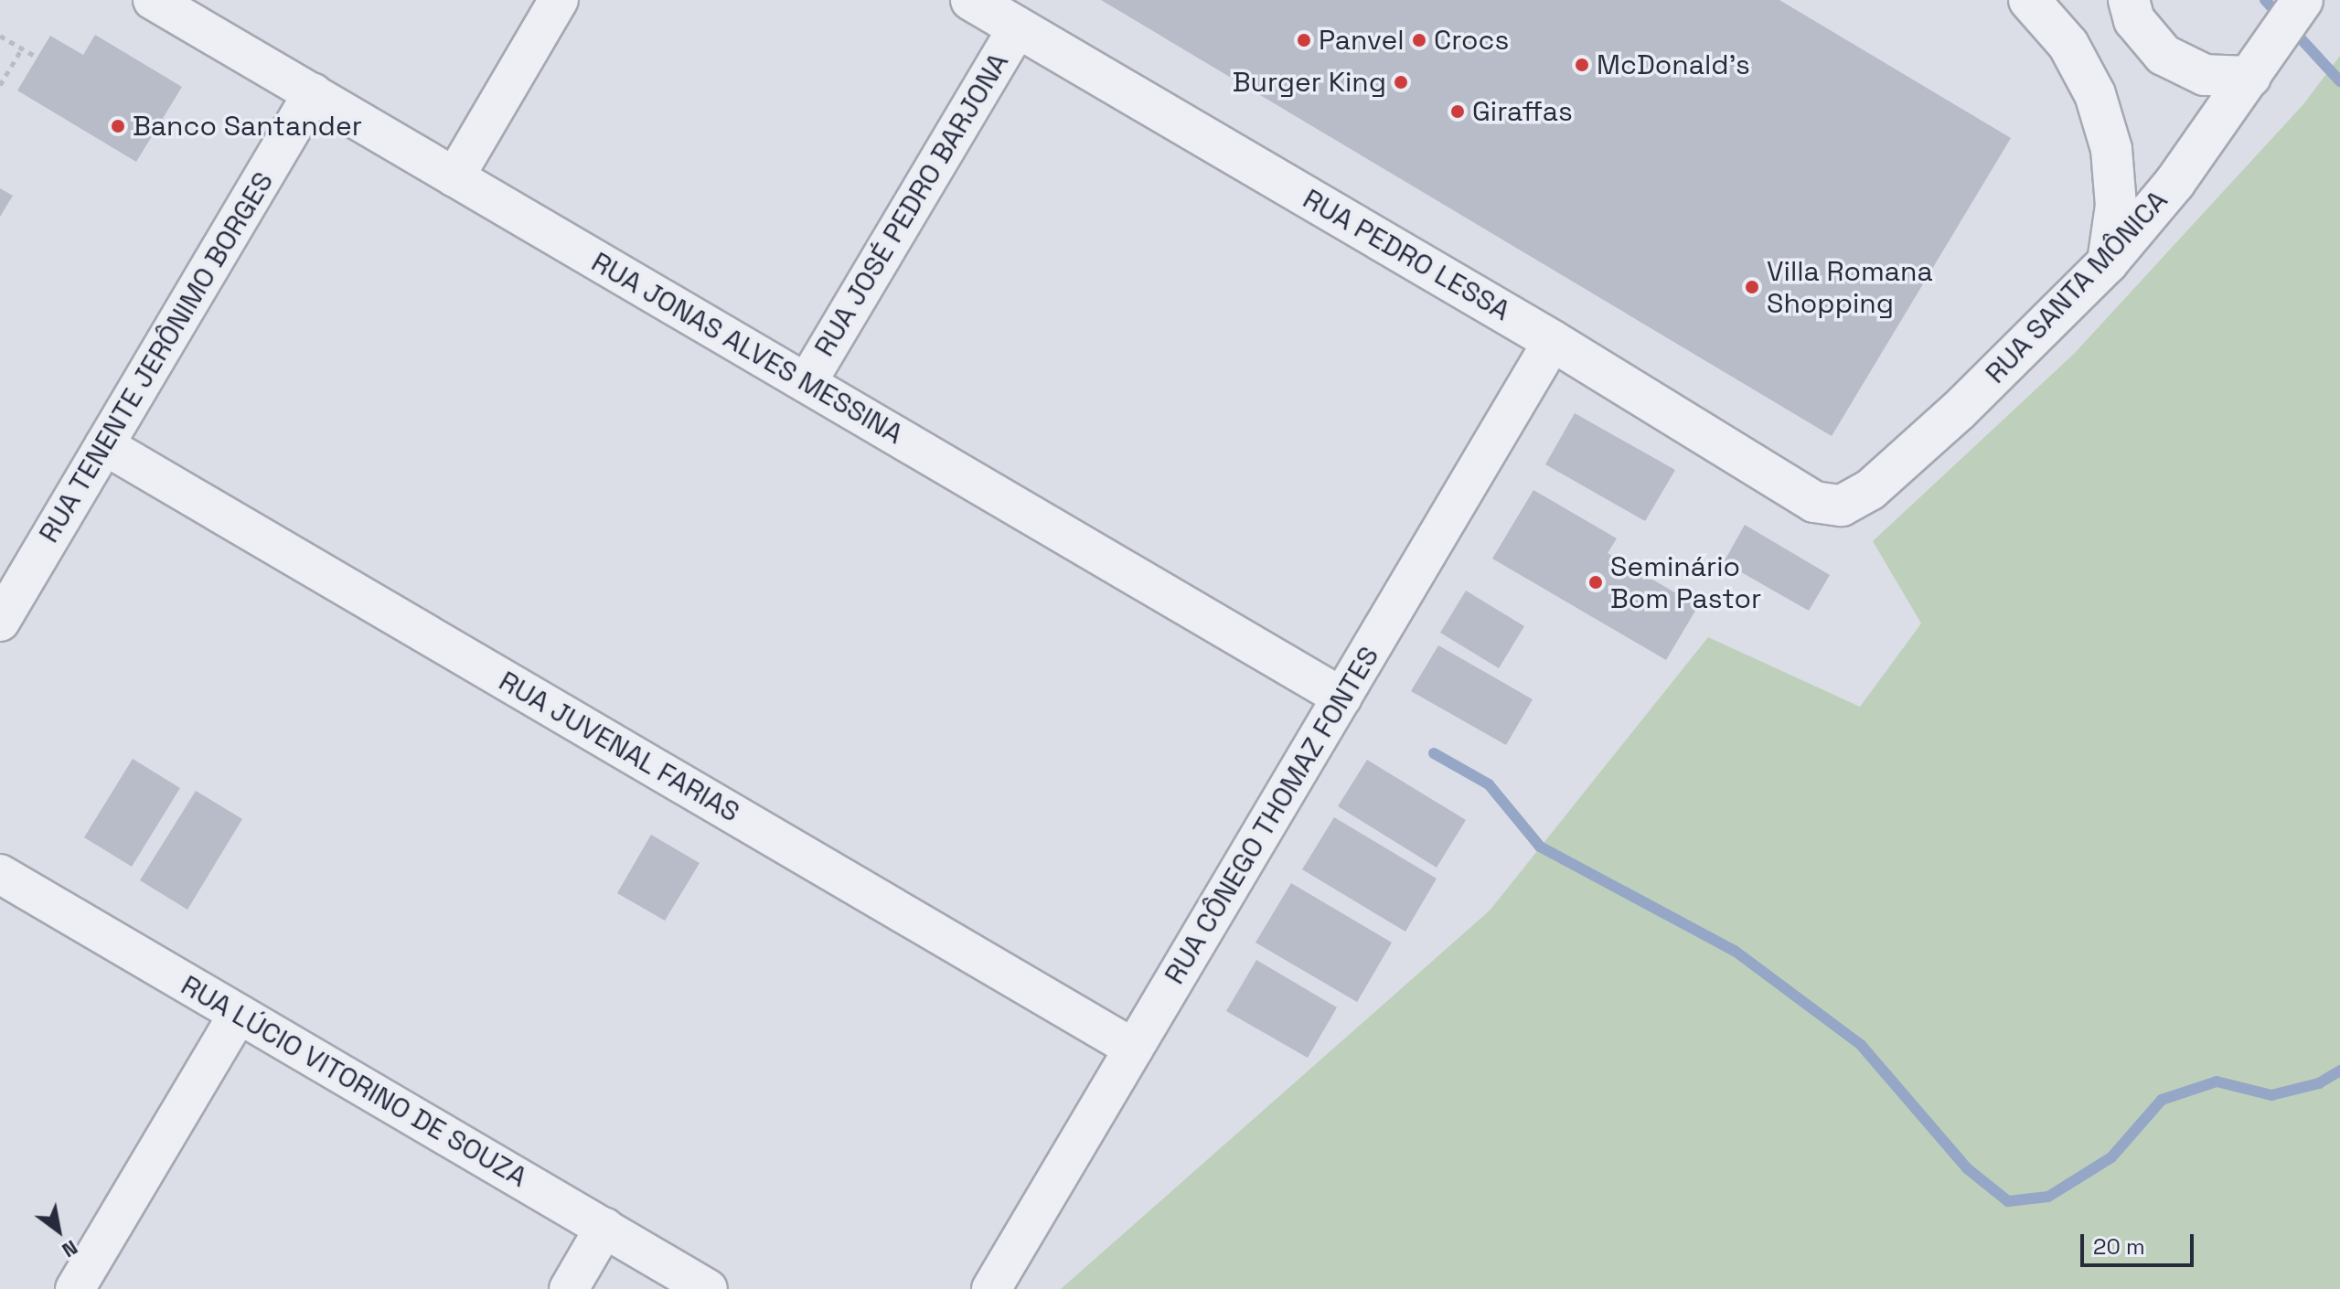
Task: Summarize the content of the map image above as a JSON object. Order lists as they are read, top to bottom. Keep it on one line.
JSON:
{"streets":{"street":["RUA JOSÉ PEDRO BARJONA","RUA PEDRO LESSA","RUA SANTA MÔNICA","RUA JONAS ALVES MESSINA","RUA TENENTE JERÔNIMO BORGES","RUA JUVENAL FARIAS","RUA CÔNEGO THOMAZ FONTES","RUA LÚCIO VITORINO DE SOUZA"]},"crossings":[["RUA JOSÉ PEDRO BARJONA","RUA PEDRO LESSA"],["RUA JOSÉ PEDRO BARJONA","RUA JONAS ALVES MESSINA"],["RUA PEDRO LESSA","RUA SANTA MÔNICA"],["RUA PEDRO LESSA","RUA CÔNEGO THOMAZ FONTES"],["RUA JONAS ALVES MESSINA","RUA TENENTE JERÔNIMO BORGES"],["RUA JONAS ALVES MESSINA","RUA CÔNEGO THOMAZ FONTES"],["RUA TENENTE JERÔNIMO BORGES","RUA JUVENAL FARIAS"],["RUA JUVENAL FARIAS","RUA CÔNEGO THOMAZ FONTES"]],"places":["Panvel","Crocs","McDonald's","Burger King","Giraffas","Banco Santander","Villa Romana Shopping","Seminário Bom Pastor"],"scale_bar":"20 m","north":"bottom right"}
